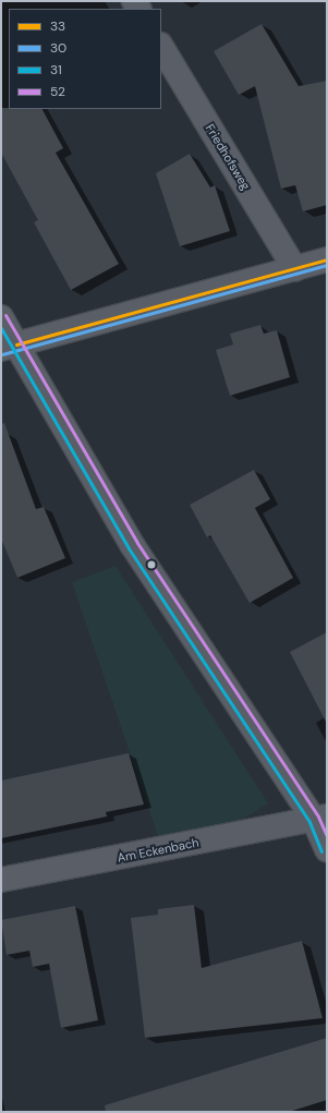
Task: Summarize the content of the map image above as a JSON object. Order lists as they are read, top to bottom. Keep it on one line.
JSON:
{"streets":{"street":["Friedhofsweg","Am Eckenbach"]},"lines":["transit line 33","transit line 30","transit line 52","transit line 31"],"legend":["33","30","31","52"]}
